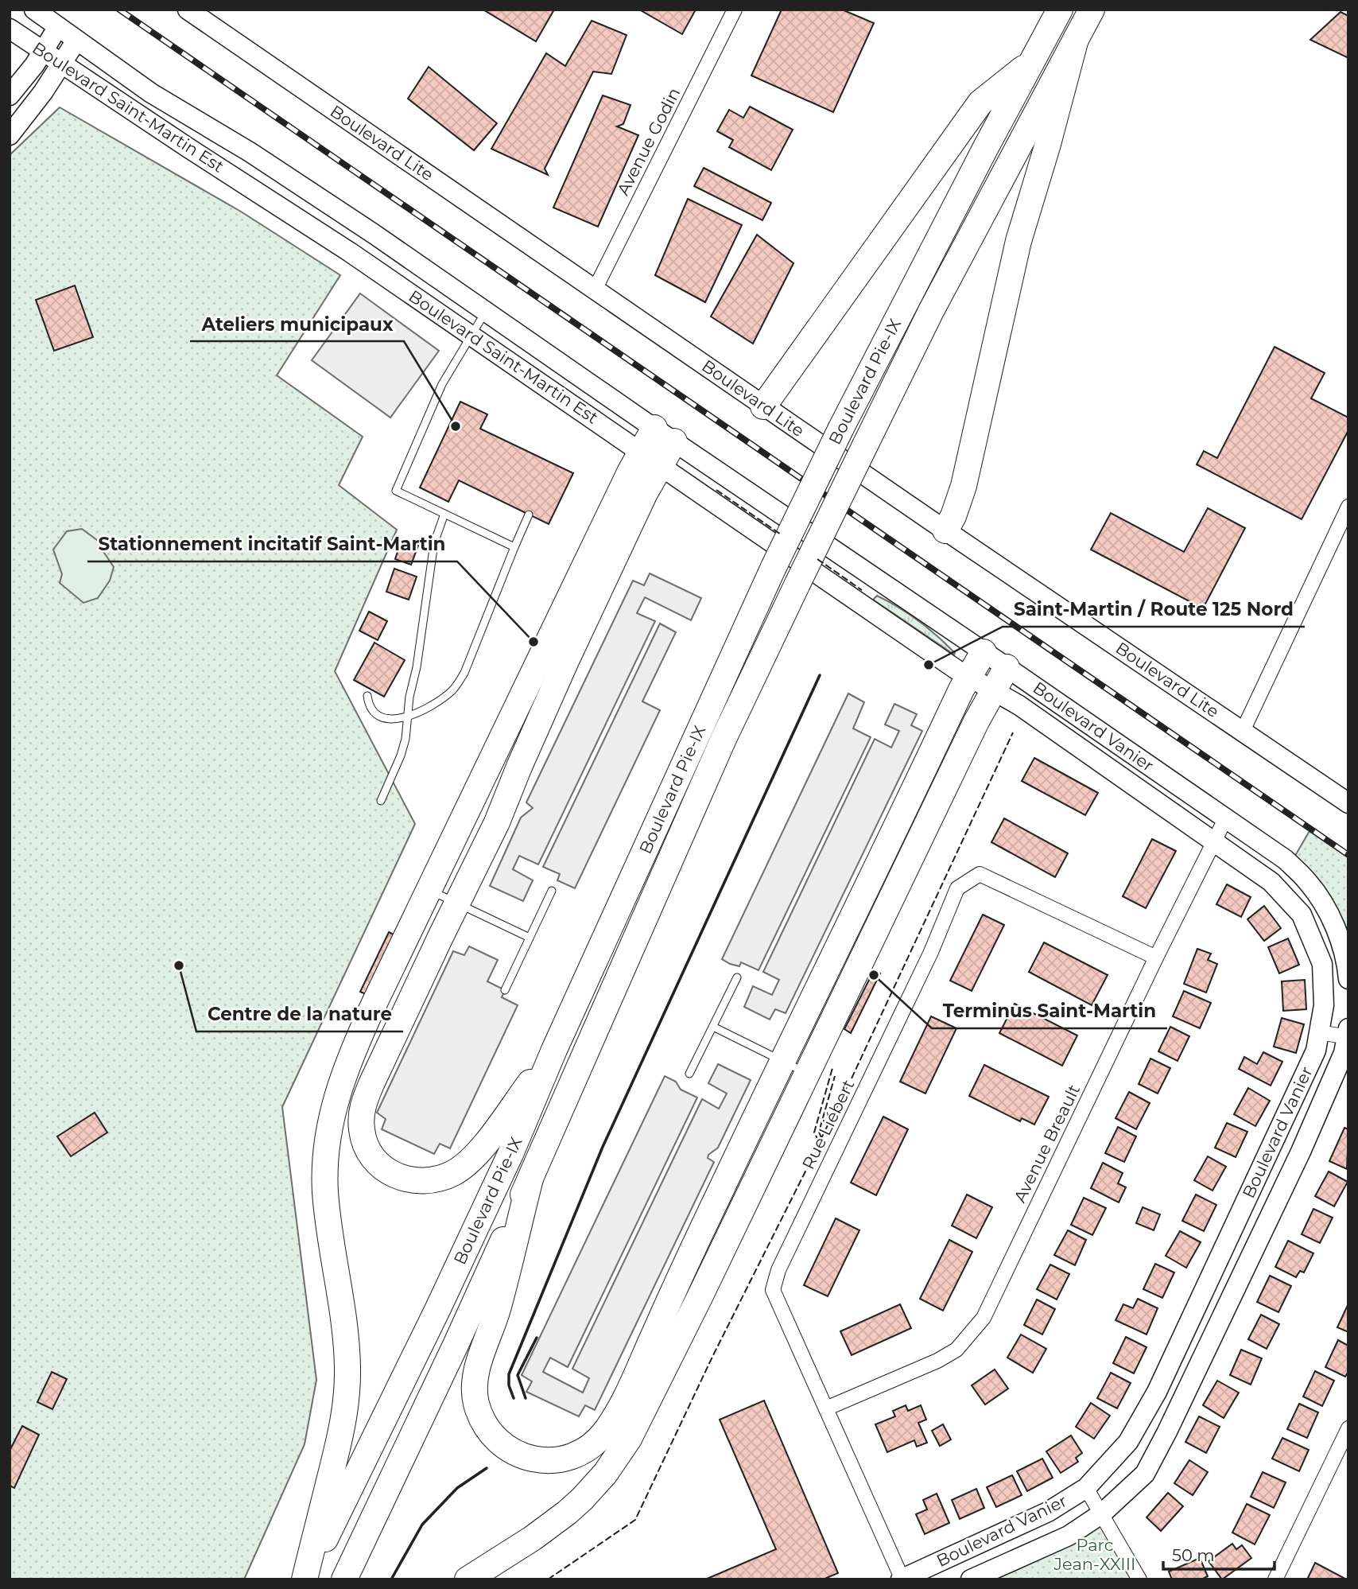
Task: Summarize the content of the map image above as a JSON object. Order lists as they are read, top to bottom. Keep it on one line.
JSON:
{"streets":{"highway":["Boulevard Pie-IX"],"street":["Boulevard Saint-Martin Est","Avenue Godin","Boulevard Lite","Boulevard Vanier","Rue Liébert","Avenue Breault"]},"crossings":[["Boulevard Saint-Martin Est","Boulevard Vanier"],["Avenue Godin","Boulevard Lite"],["Boulevard Vanier","Rue Liébert"],["Boulevard Vanier","Avenue Breault"],["Rue Liébert","Avenue Breault"]],"parks":["Parc Jean-XXIII"],"places":["Ateliers municipaux","Stationnement incitatif Saint-Martin","Saint-Martin / Route 125 Nord","Centre de la nature","Terminus Saint-Martin"],"scale_bar":"50 m"}
